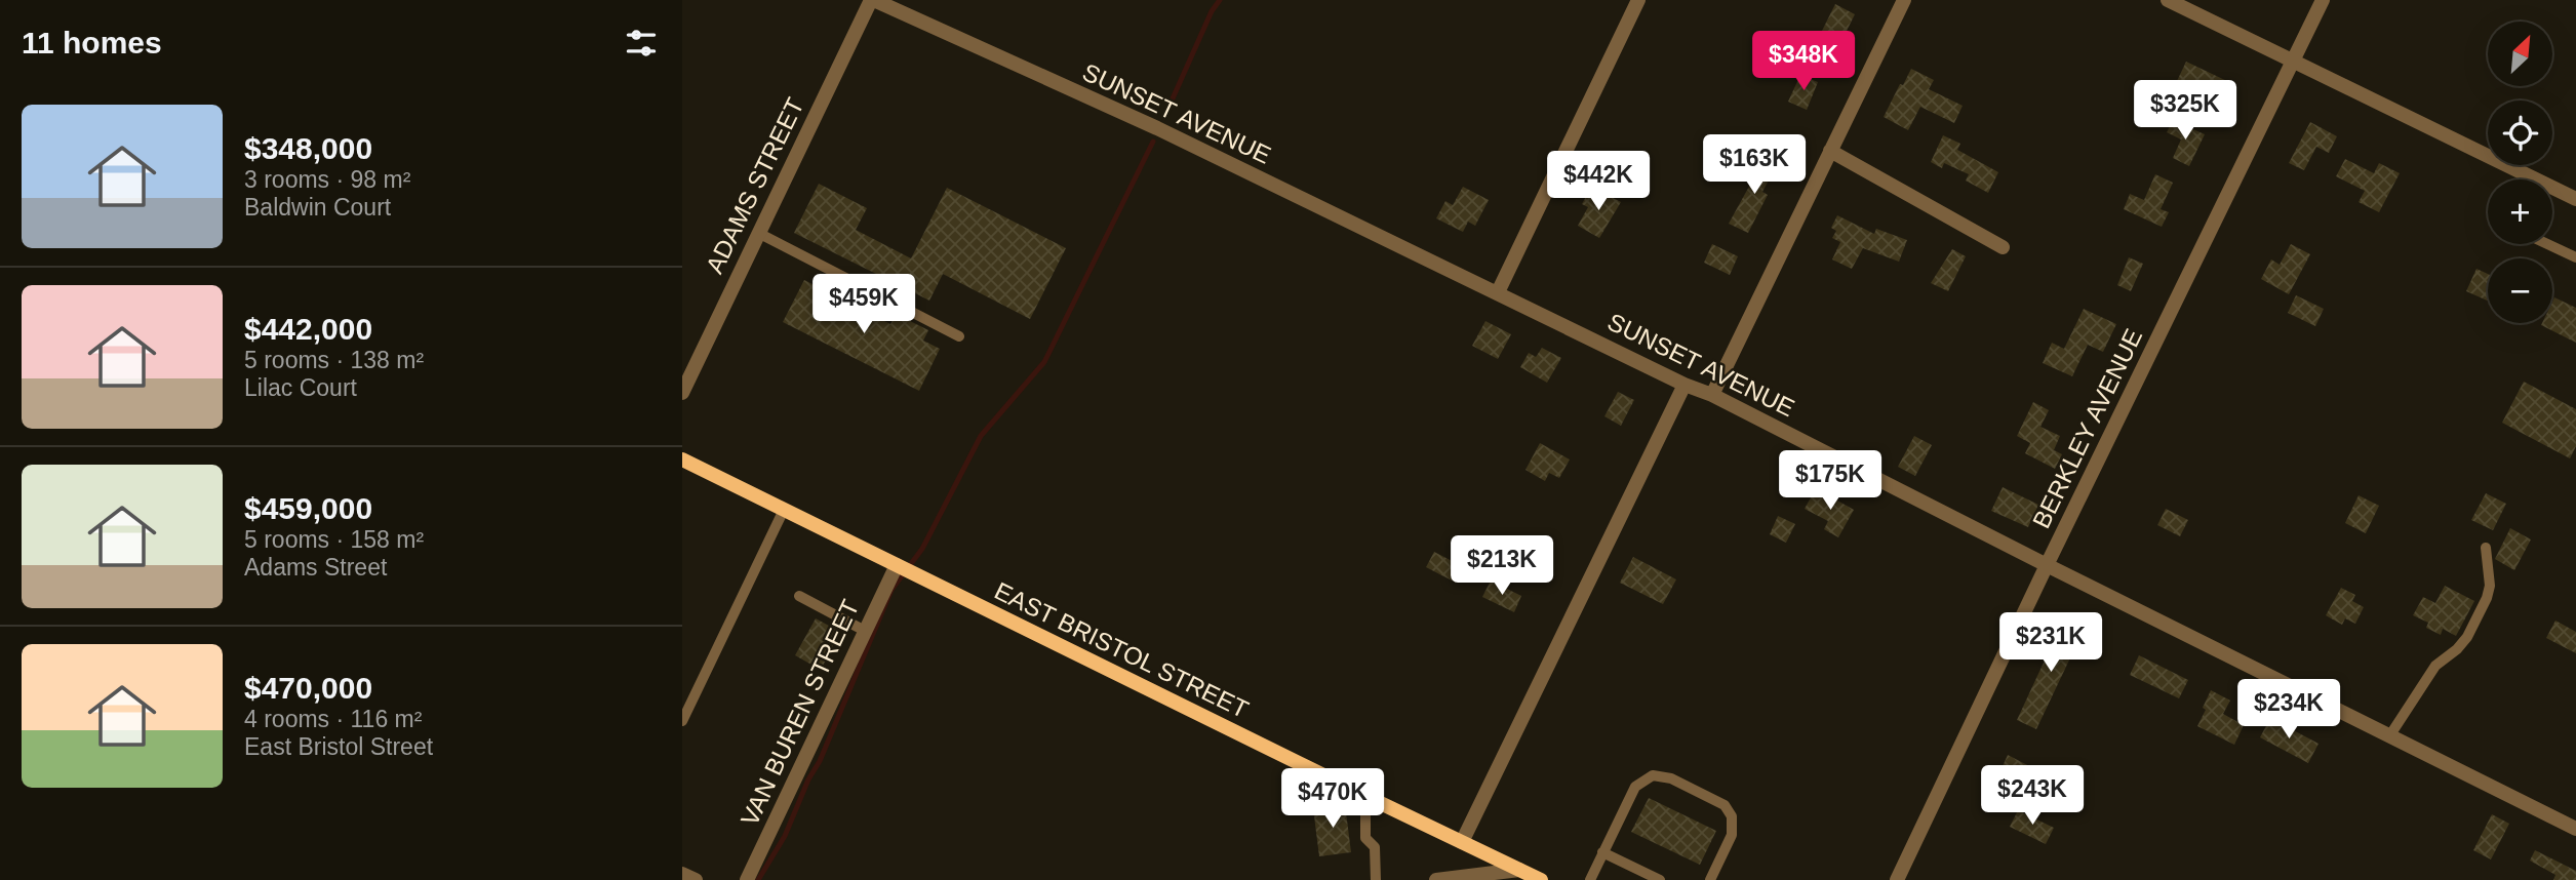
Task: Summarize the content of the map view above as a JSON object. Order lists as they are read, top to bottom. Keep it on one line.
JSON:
{"streets":{"main road":["EAST BRISTOL STREET"],"street":["SUNSET AVENUE","ADAMS STREET","BERKLEY AVENUE","VAN BUREN STREET"]},"crossings":[["SUNSET AVENUE","ADAMS STREET"],["SUNSET AVENUE","BERKLEY AVENUE"],["EAST BRISTOL STREET","VAN BUREN STREET"]],"north":"top right","page":{"heading":"11 homes","map_buttons":["+","−"],"price":["$348K","$325K","$163K","$442K","$459K","$175K","$213K","$231K","$234K","$243K","$470K"],"list":[{"name":"$348,000","note":"3 rooms · 98 m² · Baldwin Court"},{"name":"$442,000","note":"5 rooms · 138 m² · Lilac Court"},{"name":"$459,000","note":"5 rooms · 158 m² · Adams Street"},{"name":"$470,000","note":"4 rooms · 116 m² · East Bristol Street"}]}}
